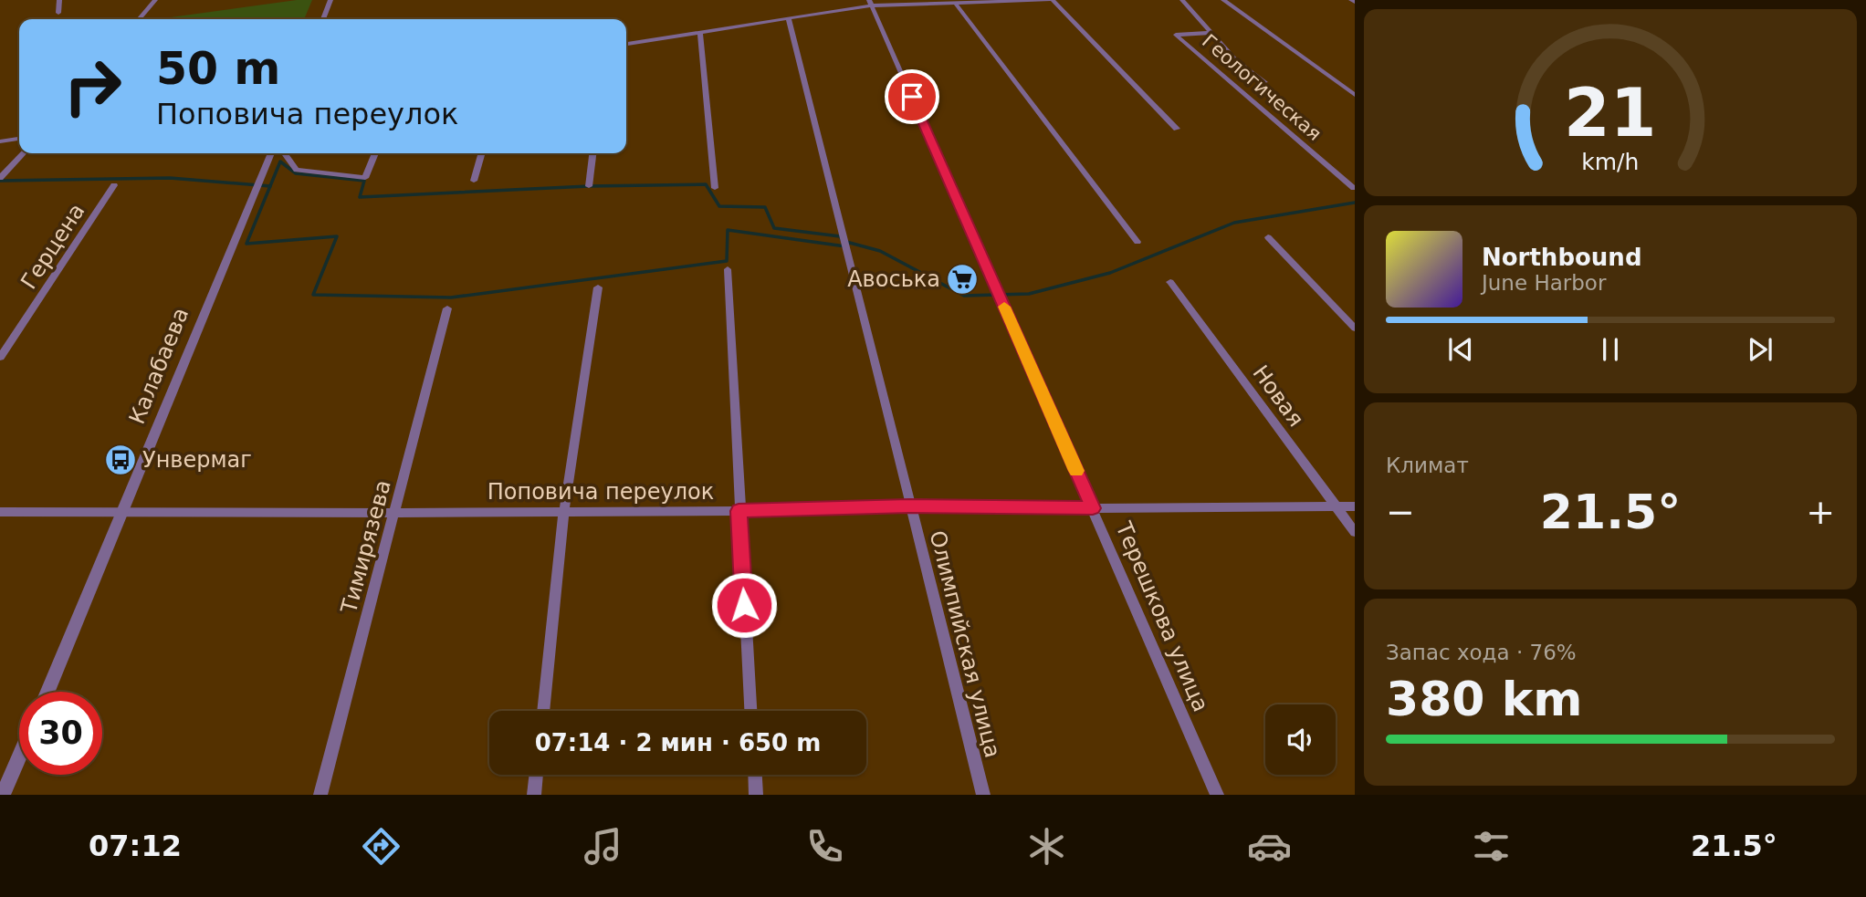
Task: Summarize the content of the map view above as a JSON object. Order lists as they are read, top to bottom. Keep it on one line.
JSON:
{"streets":{"street":["Геологическая","Герцена","Калабаева","Новая","Поповича переулок","Тимирязева","Терешкова улица","Олимпийская улица"]},"crossings":[["Калабаева","Поповича переулок"],["Новая","Поповича переулок"],["Поповича переулок","Тимирязева"],["Поповича переулок","Терешкова улица"],["Поповича переулок","Олимпийская улица"]],"places":{"supermarket":["Авоська"],"bus stop":["Унвермаг"]},"page":{"turn":["50 m","Поповича переулок"],"song":["Northbound","June Harbor"],"tile":["Климат",["Запас хода · 76%","380 km"]],"heat":["−","21.5°","+"],"limit":"30","trip":"07:14 · 2 мин · 650 m","tabs":["07:12","21.5°"],"gauge":["21","km/h"]}}
